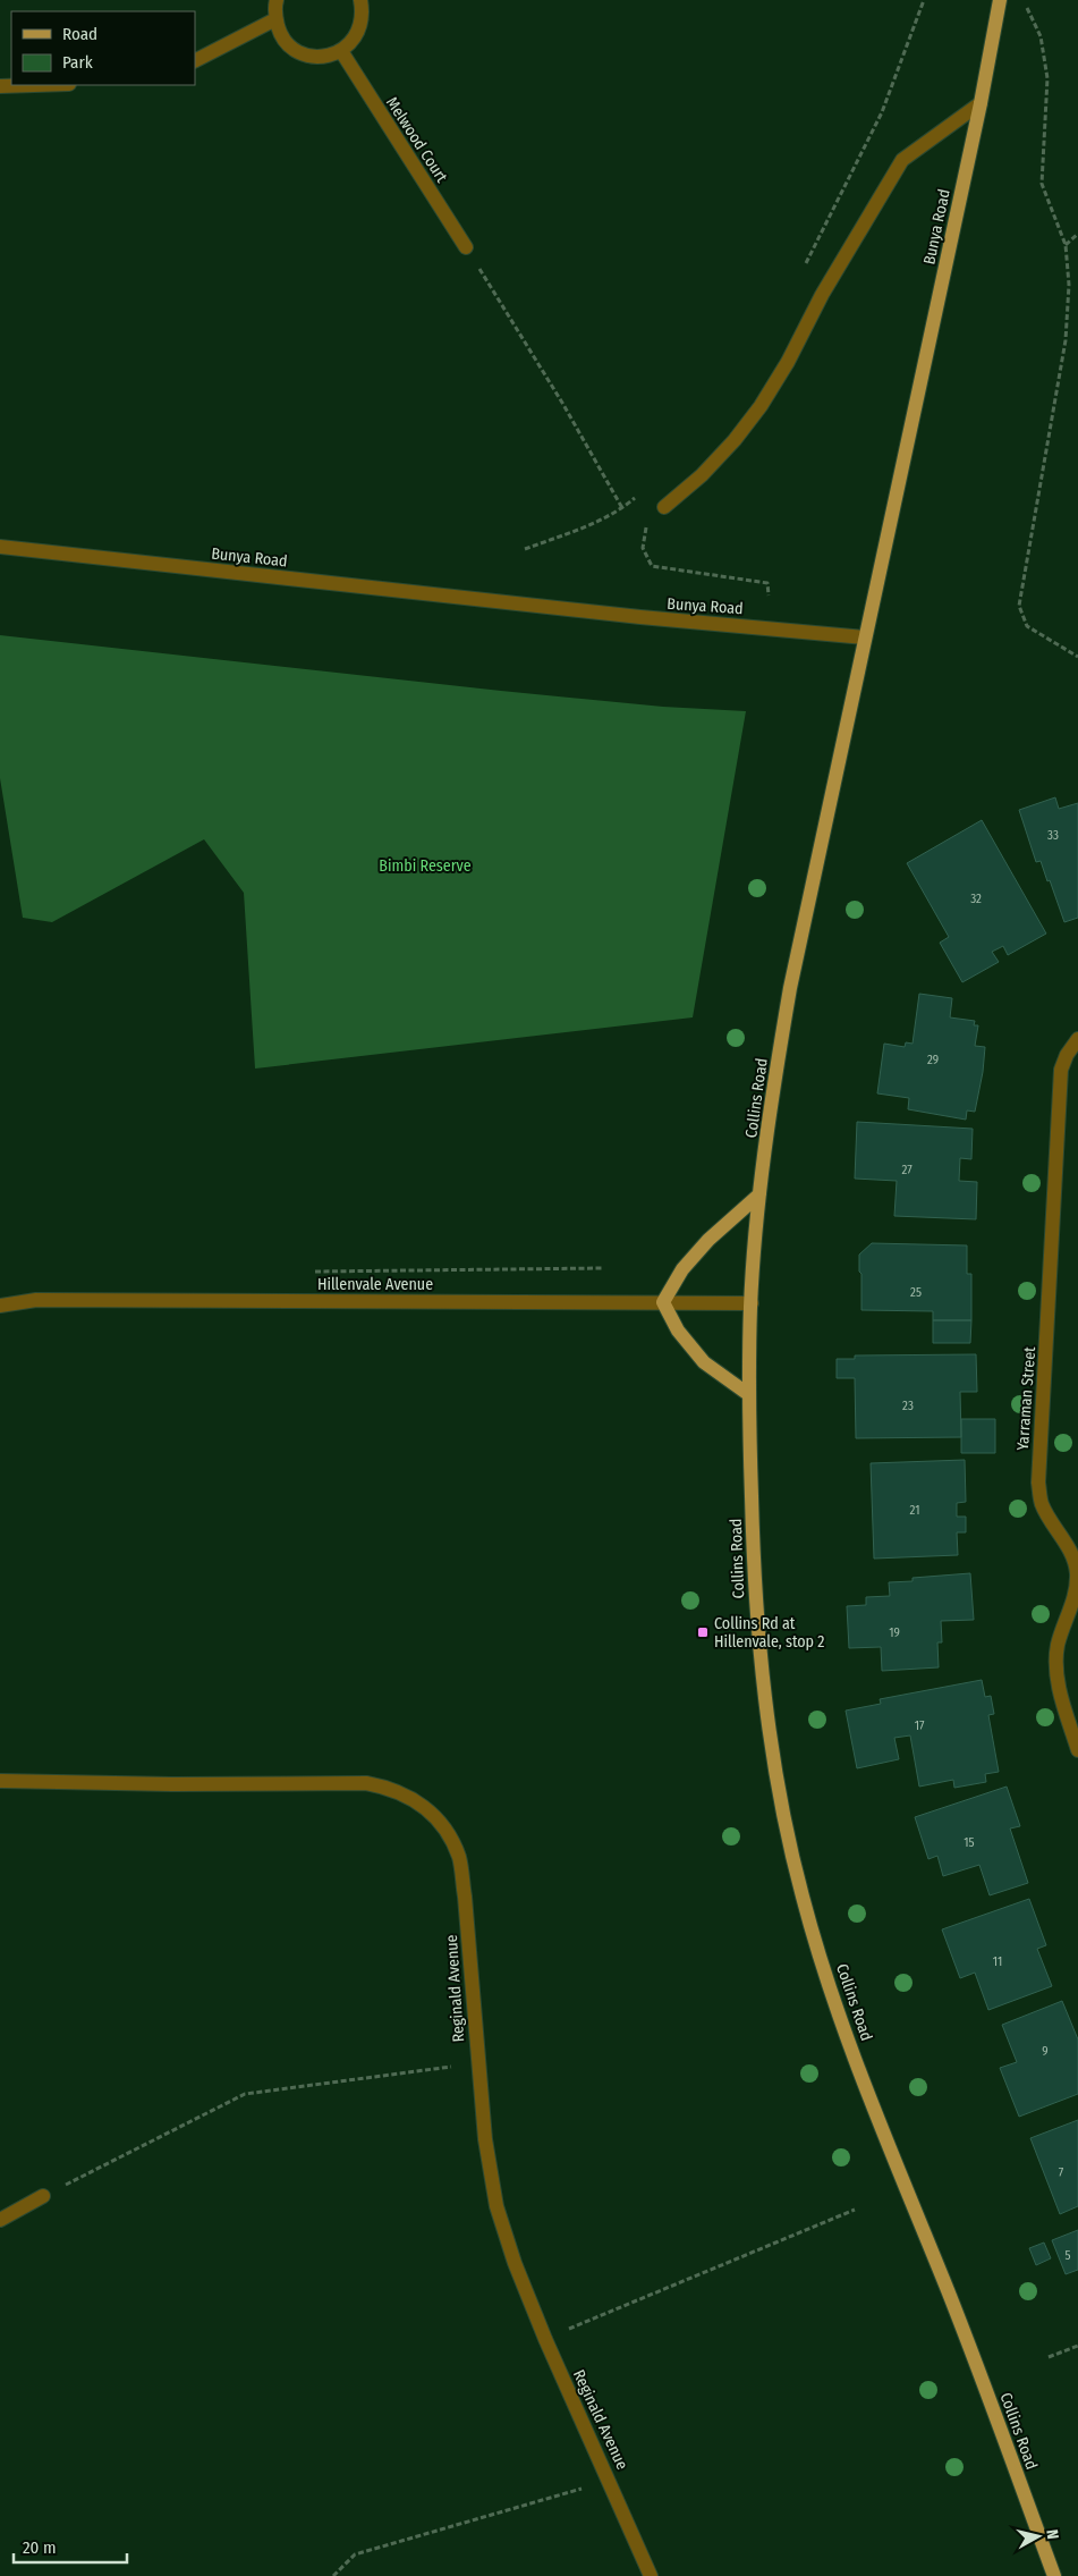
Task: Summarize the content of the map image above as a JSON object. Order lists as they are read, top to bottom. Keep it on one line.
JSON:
{"streets":{"main road":["Bunya Road","Collins Road"],"street":["Melwood Court","Hillenvale Avenue","Yarraman Street","Reginald Avenue"]},"crossings":[["Bunya Road","Collins Road"],["Collins Road","Hillenvale Avenue"]],"parks":["Bimbi Reserve"],"places":{"transit":["Collins Rd at Hillenvale, stop 2"]},"house_numbers":["33","32","29","27","25","23","21","19","17","15","11","9","7","5"],"legend":["Road","Park"],"scale_bar":"20 m","north":"right"}
